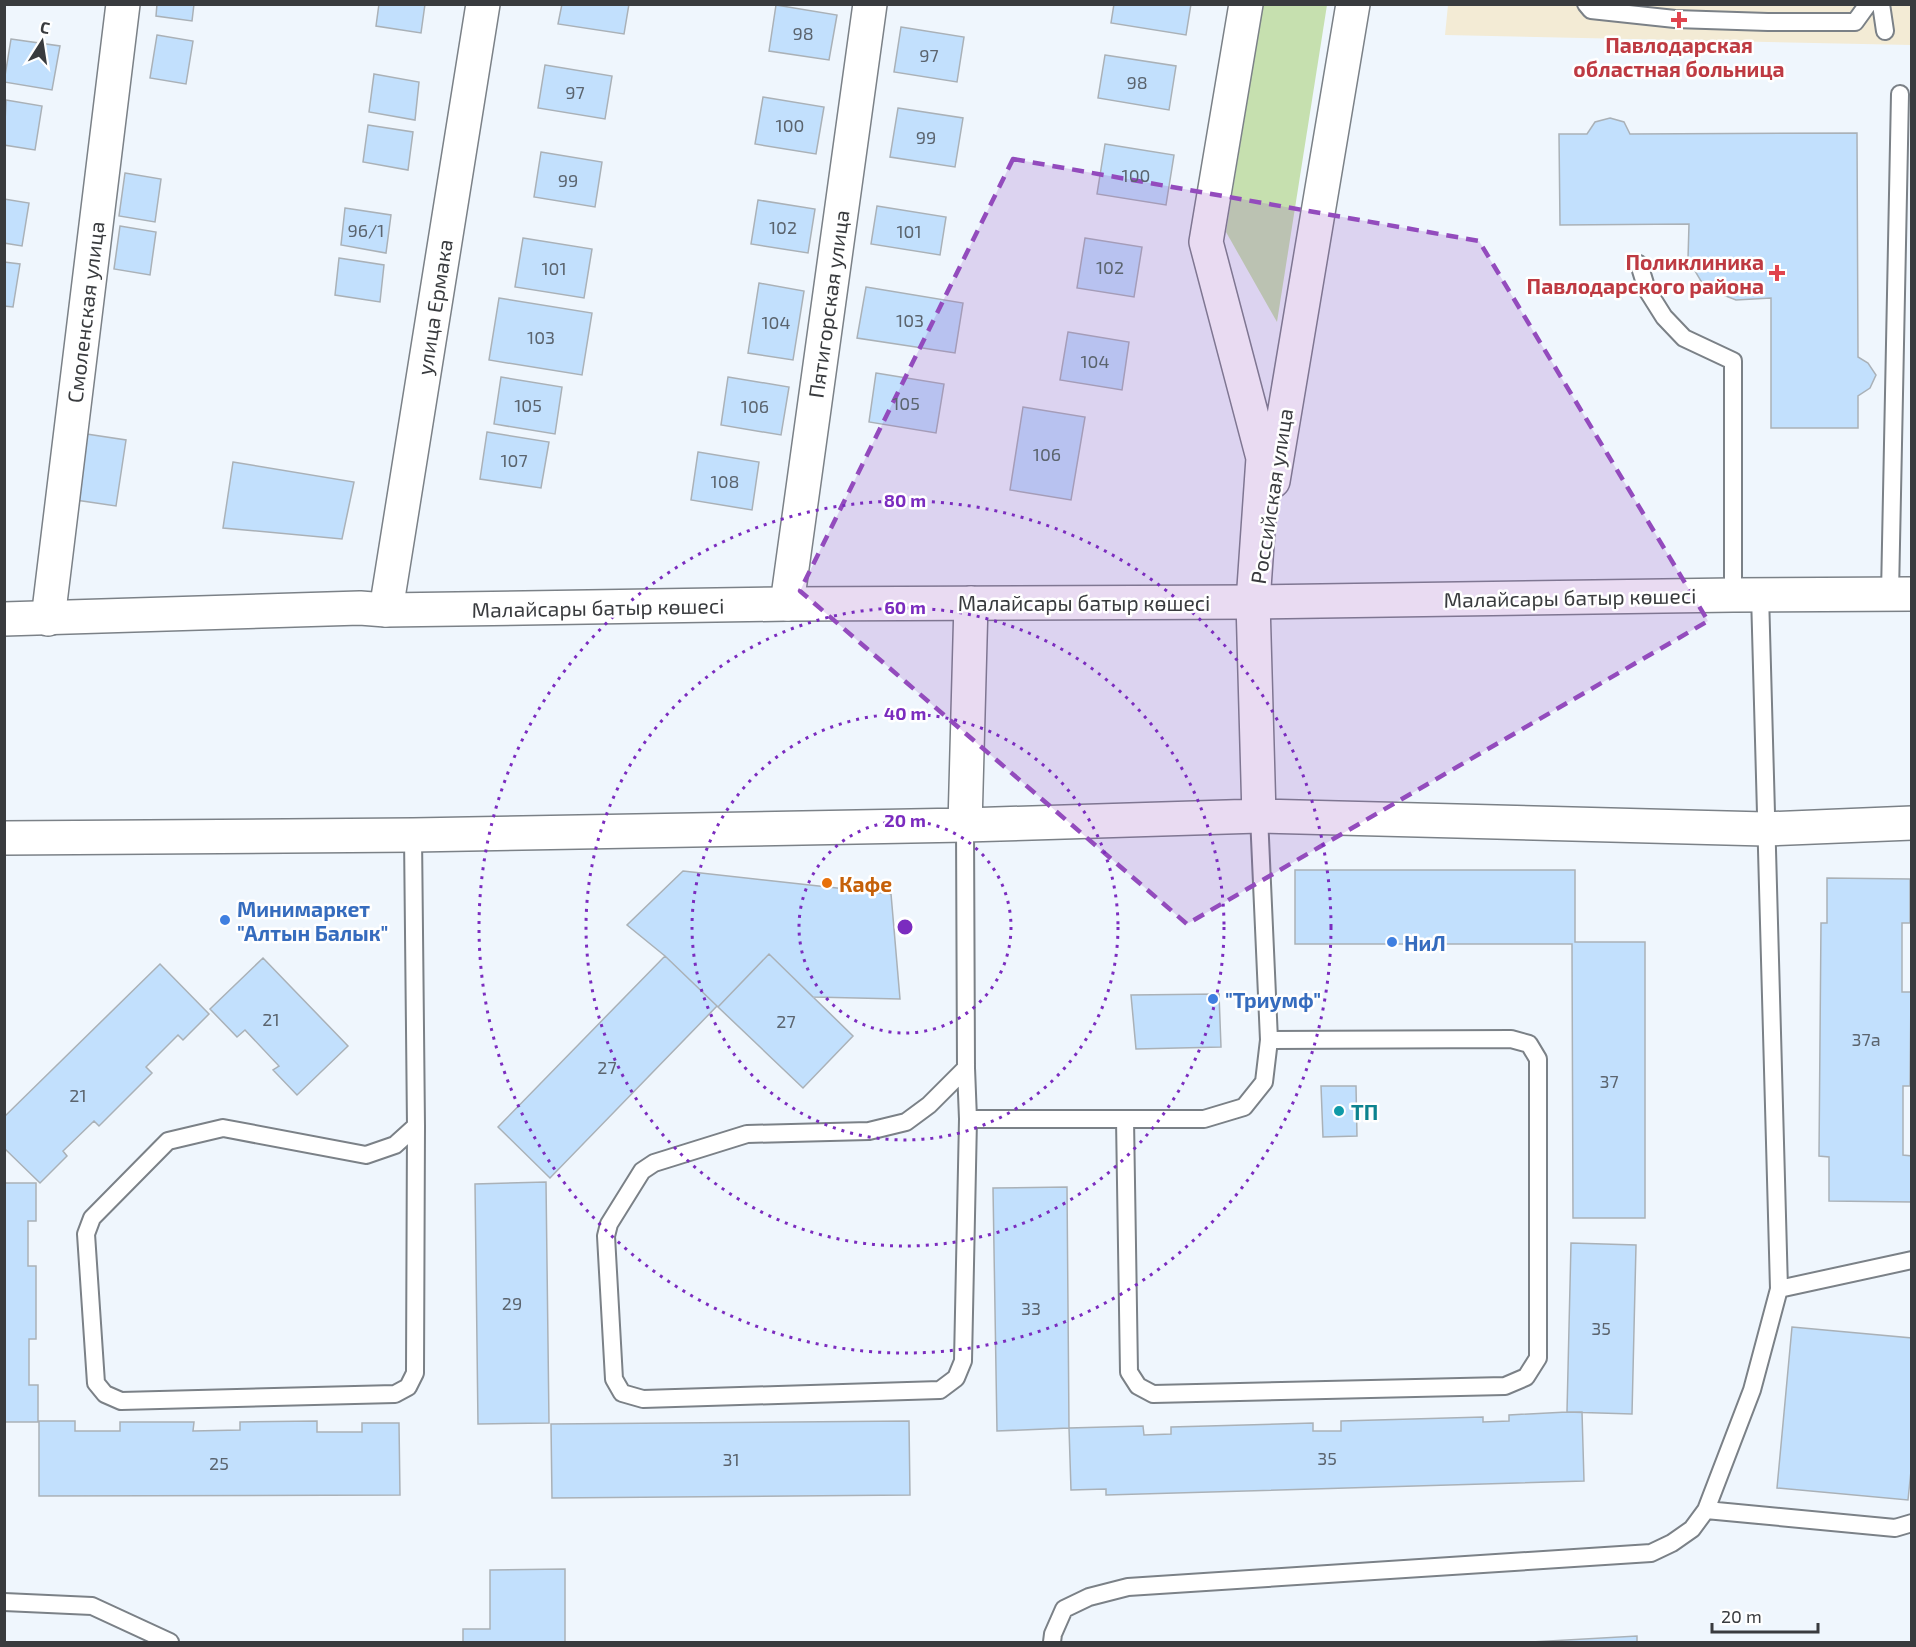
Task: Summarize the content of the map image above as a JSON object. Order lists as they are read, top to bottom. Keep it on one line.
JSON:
{"streets":{"street":["Пятигорская улица","улица Ермака","Смоленская улица","Российская улица","Малайсары батыр көшесі"]},"crossings":[["Пятигорская улица","Малайсары батыр көшесі"],["улица Ермака","Малайсары батыр көшесі"],["Смоленская улица","Малайсары батыр көшесі"],["Российская улица","Малайсары батыр көшесі"]],"places":{"health":["Павлодарская областная больница","Поликлиника Павлодарского района"],"other":["Кафе","Минимаркет \"Алтын Балык\"","НиЛ","\"Триумф\"","ТП"]},"house_numbers":["98","97","98","97","100","99","100","99","102","96/1","101","102","101","103","104","103","104","105","105","106","106","107","108","21","27","37а","27","37","21","29","33","35","35","31","25"],"scale_bar":"20 m","north":"top","rings":["80 m","60 m","40 m","20 m"]}
